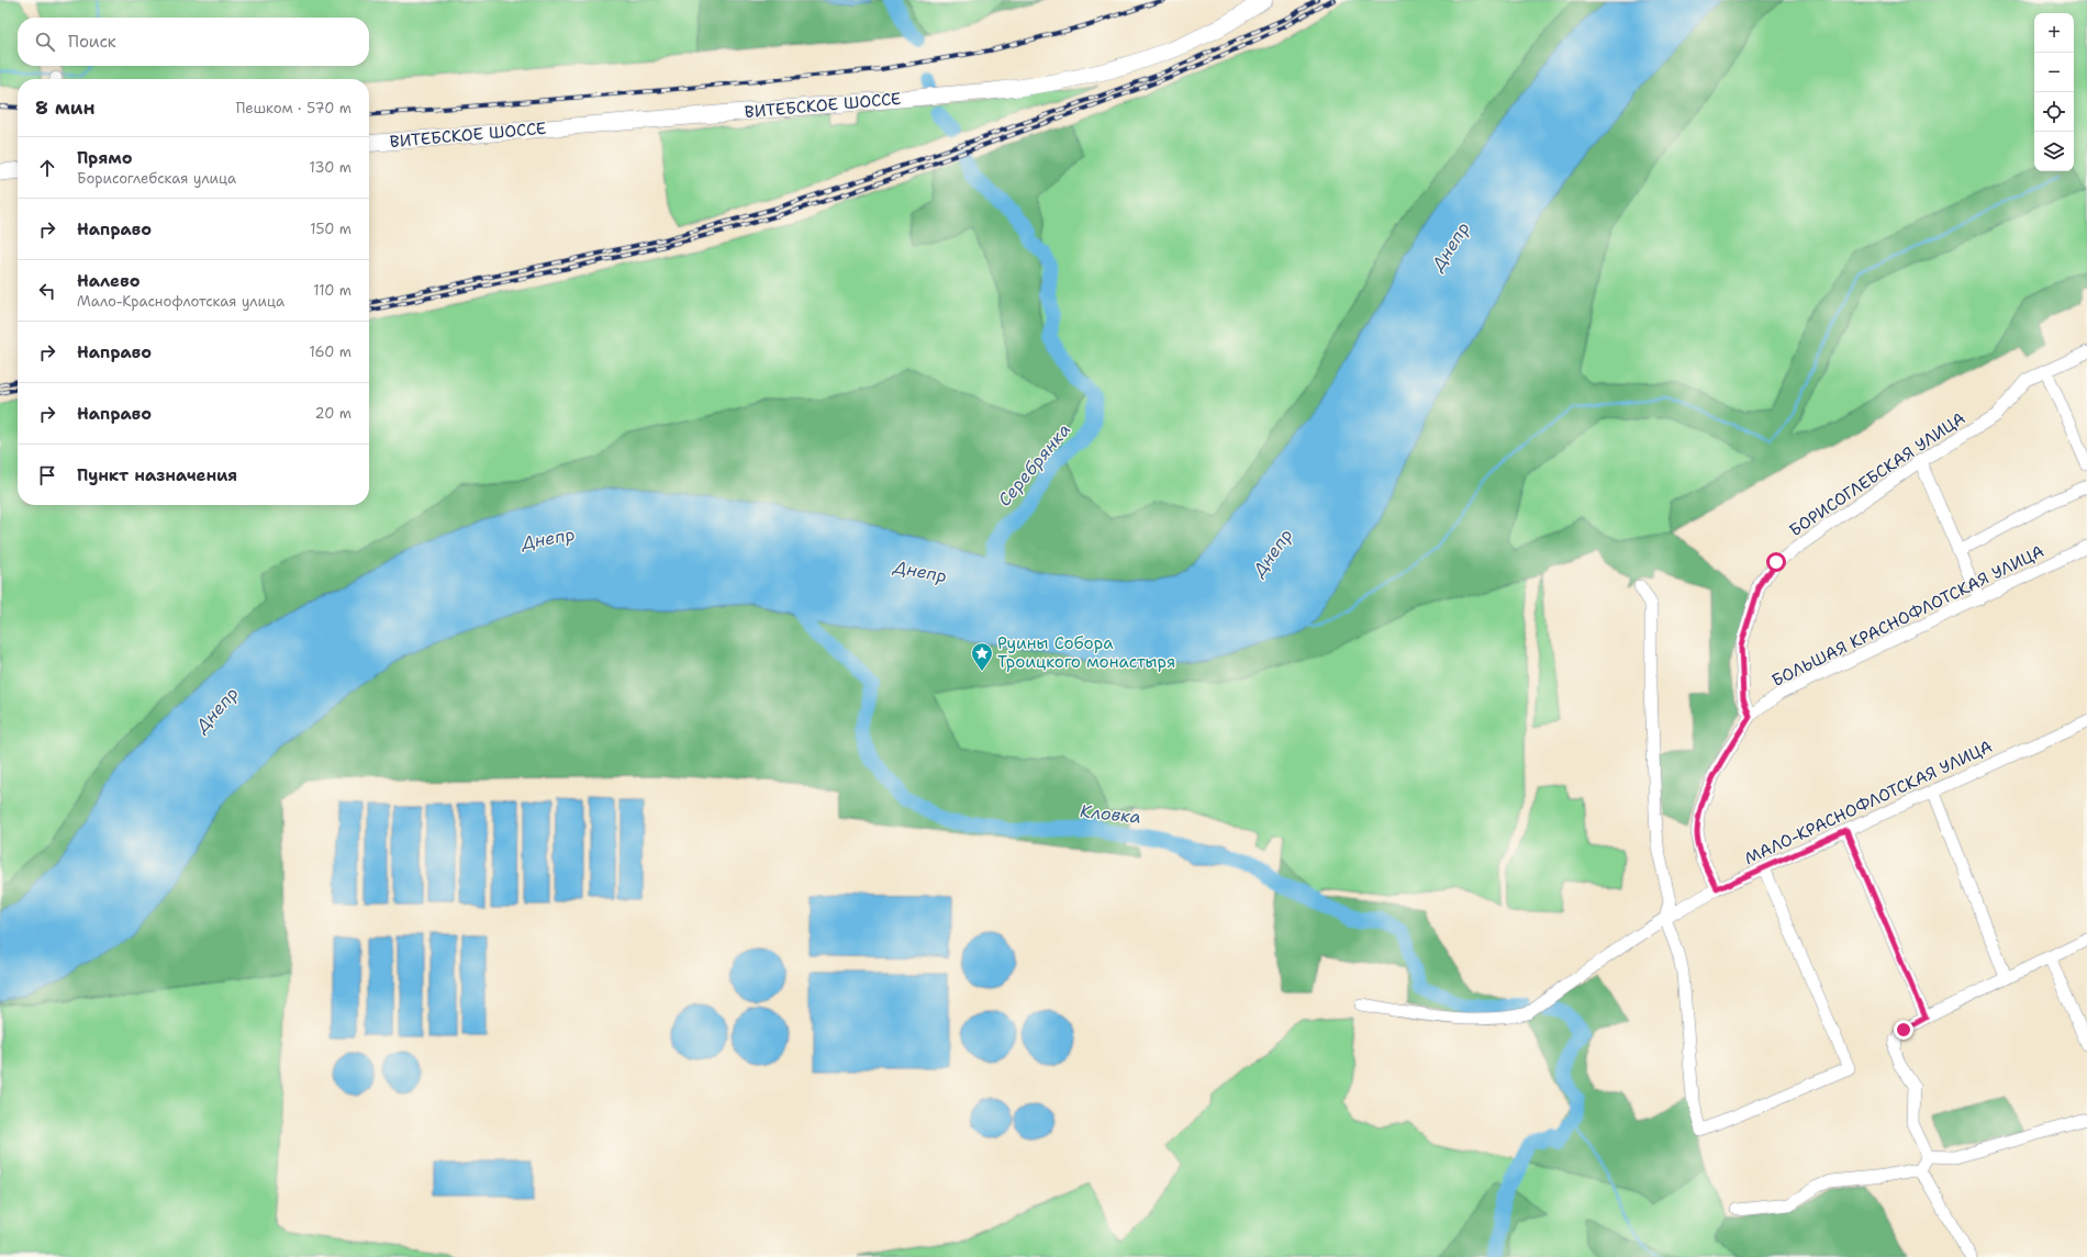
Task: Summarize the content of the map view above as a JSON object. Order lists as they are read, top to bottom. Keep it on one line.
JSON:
{"streets":{"main road":["ВИТЕБСКОЕ ШОССЕ"],"street":["БОРИСОГЛЕБСКАЯ УЛИЦА","БОЛЬШАЯ КРАСНОФЛОТСКАЯ УЛИЦА","МАЛО-КРАСНОФЛОТСКАЯ УЛИЦА"]},"crossings":[["БОРИСОГЛЕБСКАЯ УЛИЦА","БОЛЬШАЯ КРАСНОФЛОТСКАЯ УЛИЦА"],["БОЛЬШАЯ КРАСНОФЛОТСКАЯ УЛИЦА","МАЛО-КРАСНОФЛОТСКАЯ УЛИЦА"]],"water":["Днепр","Серебрянка","Кловка"],"places":{"place":["Руины Собора Троицкого монастыря"]},"page":{"map_buttons":["+","−"],"search":"Поиск","heading":["8 мин","Пешком · 570 m"],"list":[["Прямо","Борисоглебская улица","130 m"],["Направо","150 m"],["Налево","Мало-Краснофлотская улица","110 m"],["Направо","160 m"],["Направо","20 m"],"Пункт назначения"]}}
